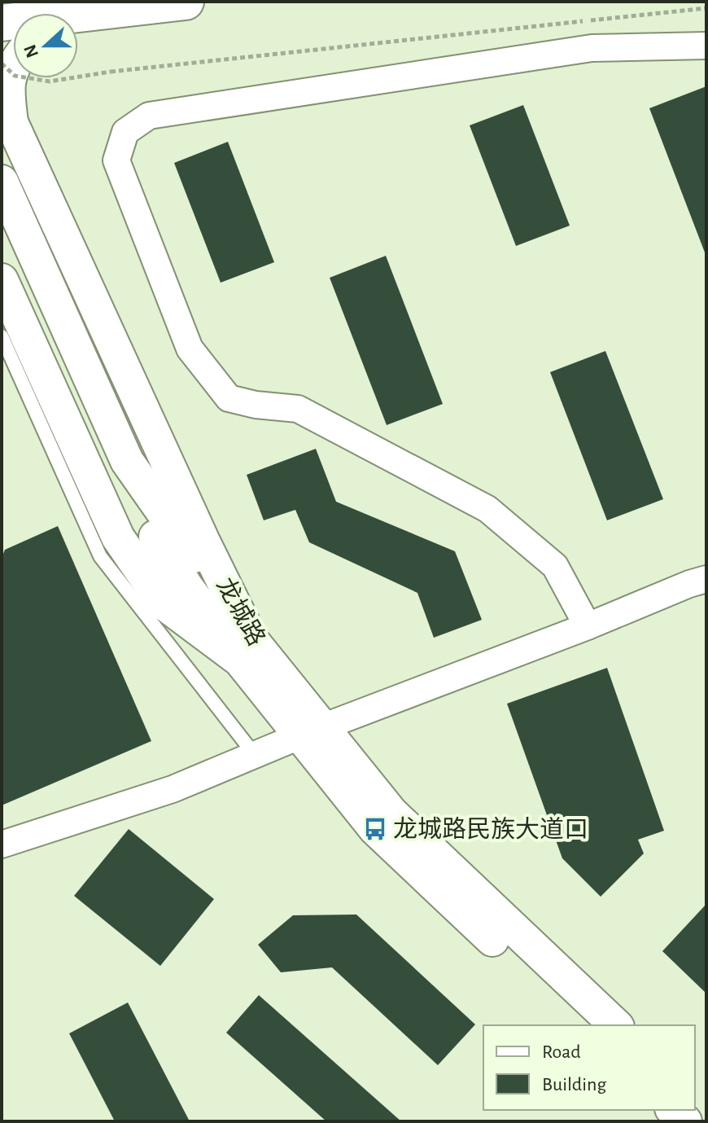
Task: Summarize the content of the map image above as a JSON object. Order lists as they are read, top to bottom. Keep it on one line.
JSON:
{"streets":{"street":["龙城路"]},"places":{"bus stop":["龙城路民族大道口"]},"legend":["Road","Building"],"north":"left"}
